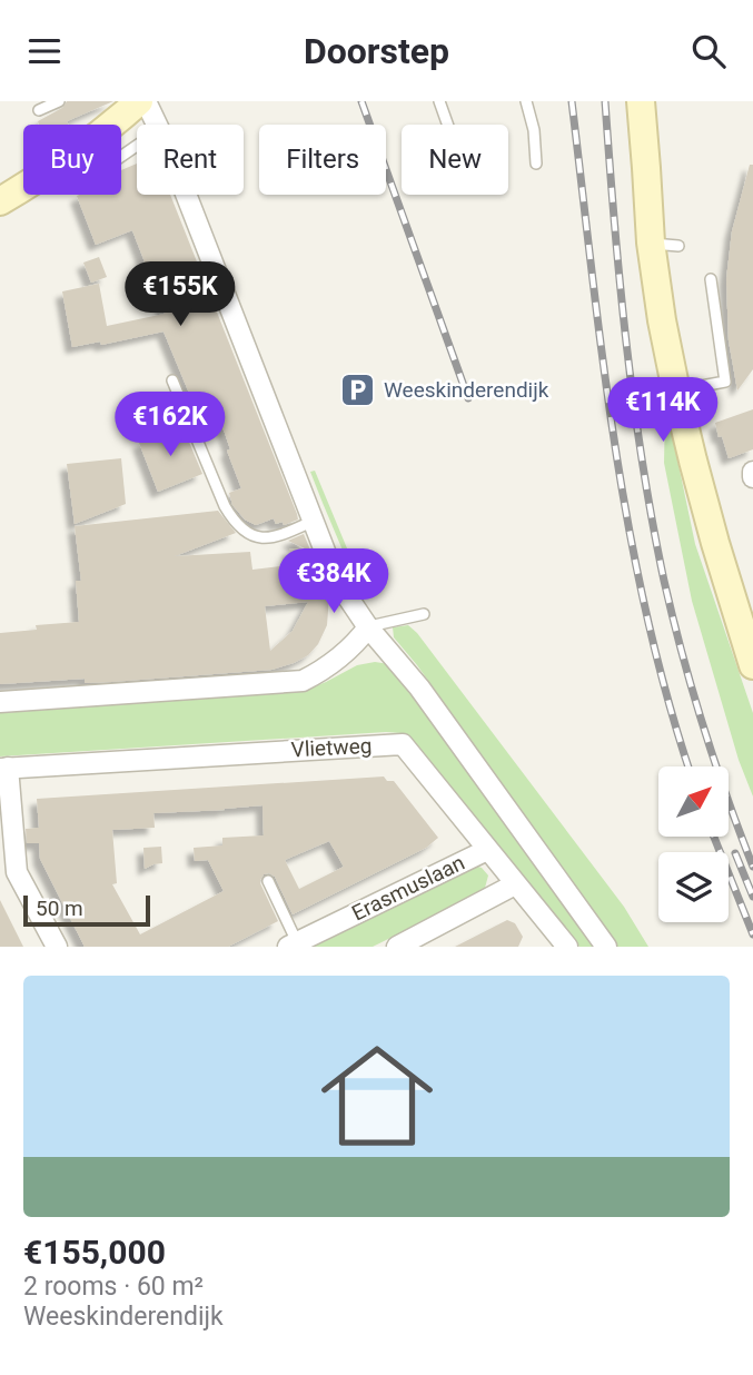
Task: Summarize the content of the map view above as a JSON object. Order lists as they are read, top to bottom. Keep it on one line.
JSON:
{"streets":{"street":["Vlietweg","Erasmuslaan"]},"crossings":[["Vlietweg","Erasmuslaan"]],"places":{"parking":["Weeskinderendijk"]},"scale_bar":"50 m","north":"top right","page":{"header":"Doorstep","chip":["Buy","Rent","Filters","New"],"price":["€155K","€114K","€162K","€384K"],"scale":"50 m","list":[{"name":"€155,000","note":"2 rooms · 60 m² · Weeskinderendijk"}]}}
